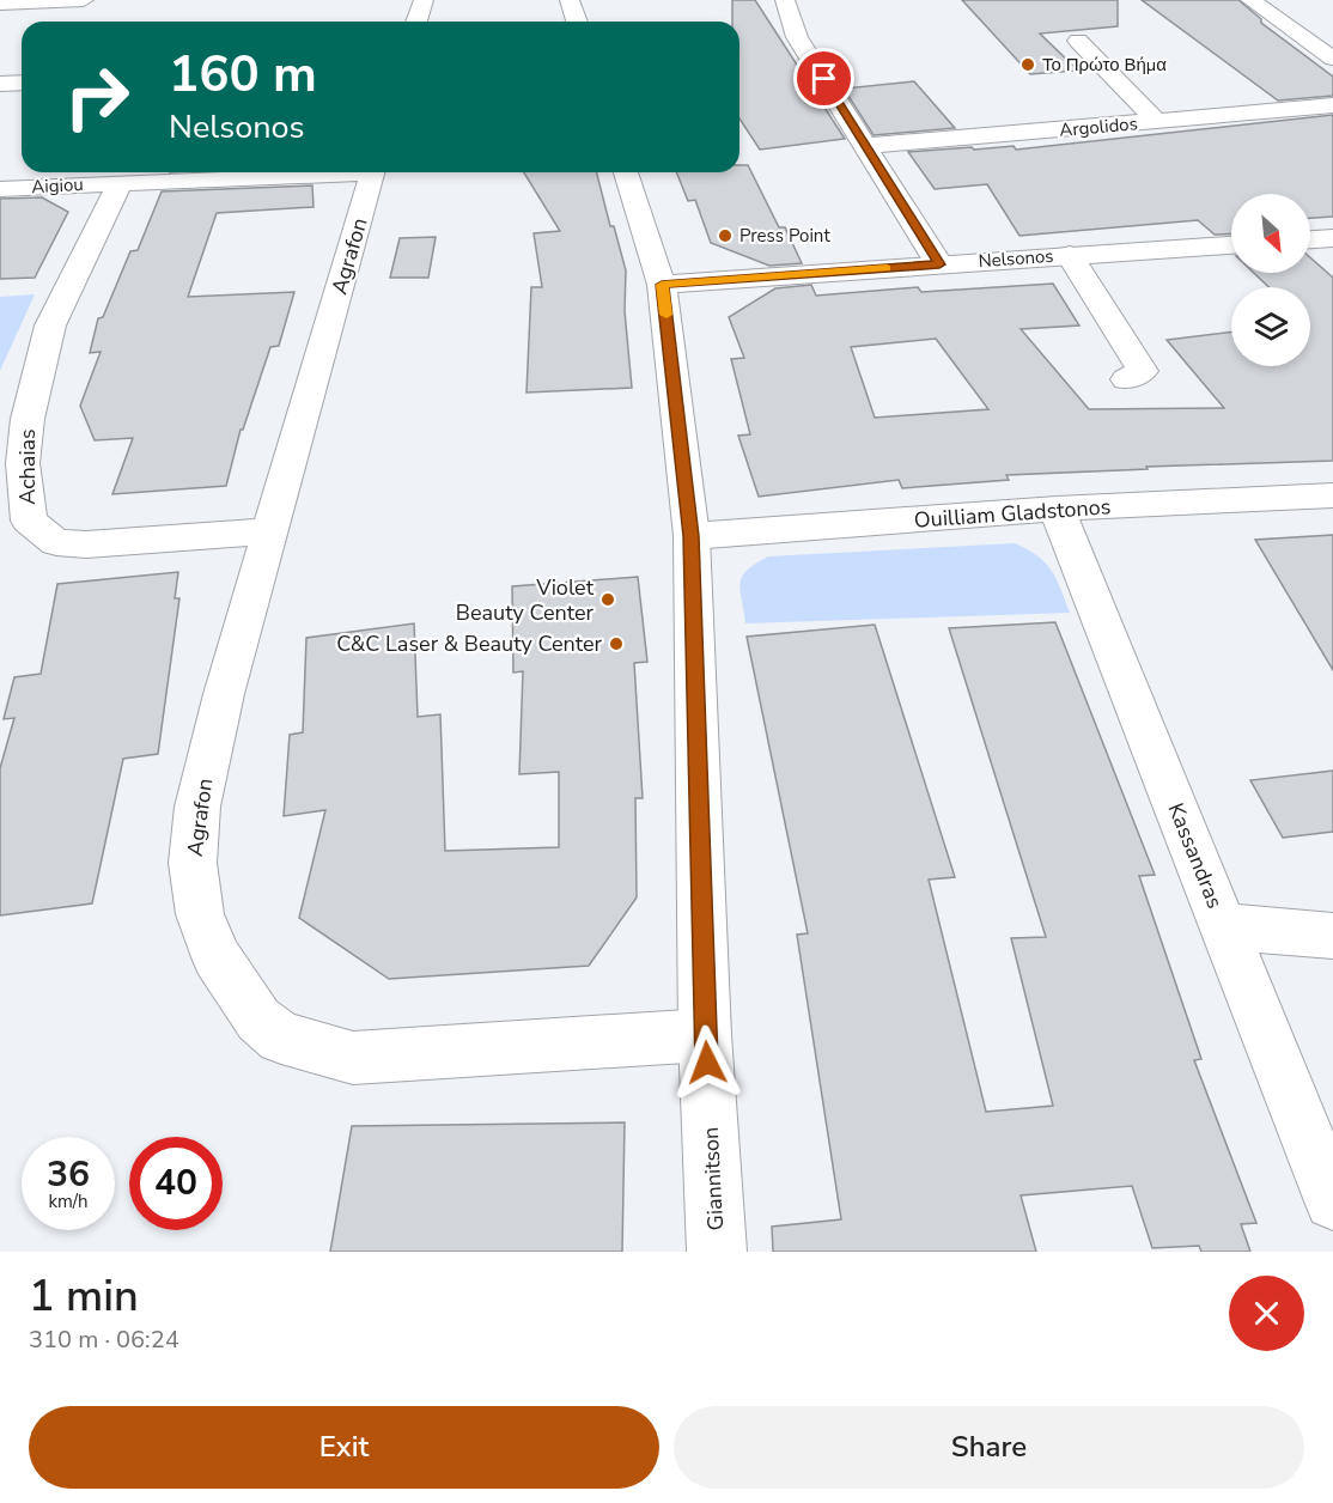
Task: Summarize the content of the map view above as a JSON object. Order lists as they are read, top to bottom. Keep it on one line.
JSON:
{"streets":{"street":["Argolidos","Aigiou","Agrafon","Nelsonos","Achaias","Ouilliam Gladstonos","Kassandras","Giannitson"]},"crossings":[["Aigiou","Achaias"],["Agrafon","Achaias"],["Agrafon","Giannitson"],["Nelsonos","Giannitson"],["Ouilliam Gladstonos","Kassandras"],["Ouilliam Gladstonos","Giannitson"]],"places":["Το Πρώτο Βήμα","Press Point","Violet Beauty Center","C&C Laser & Beauty Center"],"north":"bottom right","page":{"turn":["160 m","Nelsonos"],"speed":"36 km/h","limit":"40","heading":["1 min","310 m · 06:24"],"buttons":["Exit","Share"]}}
